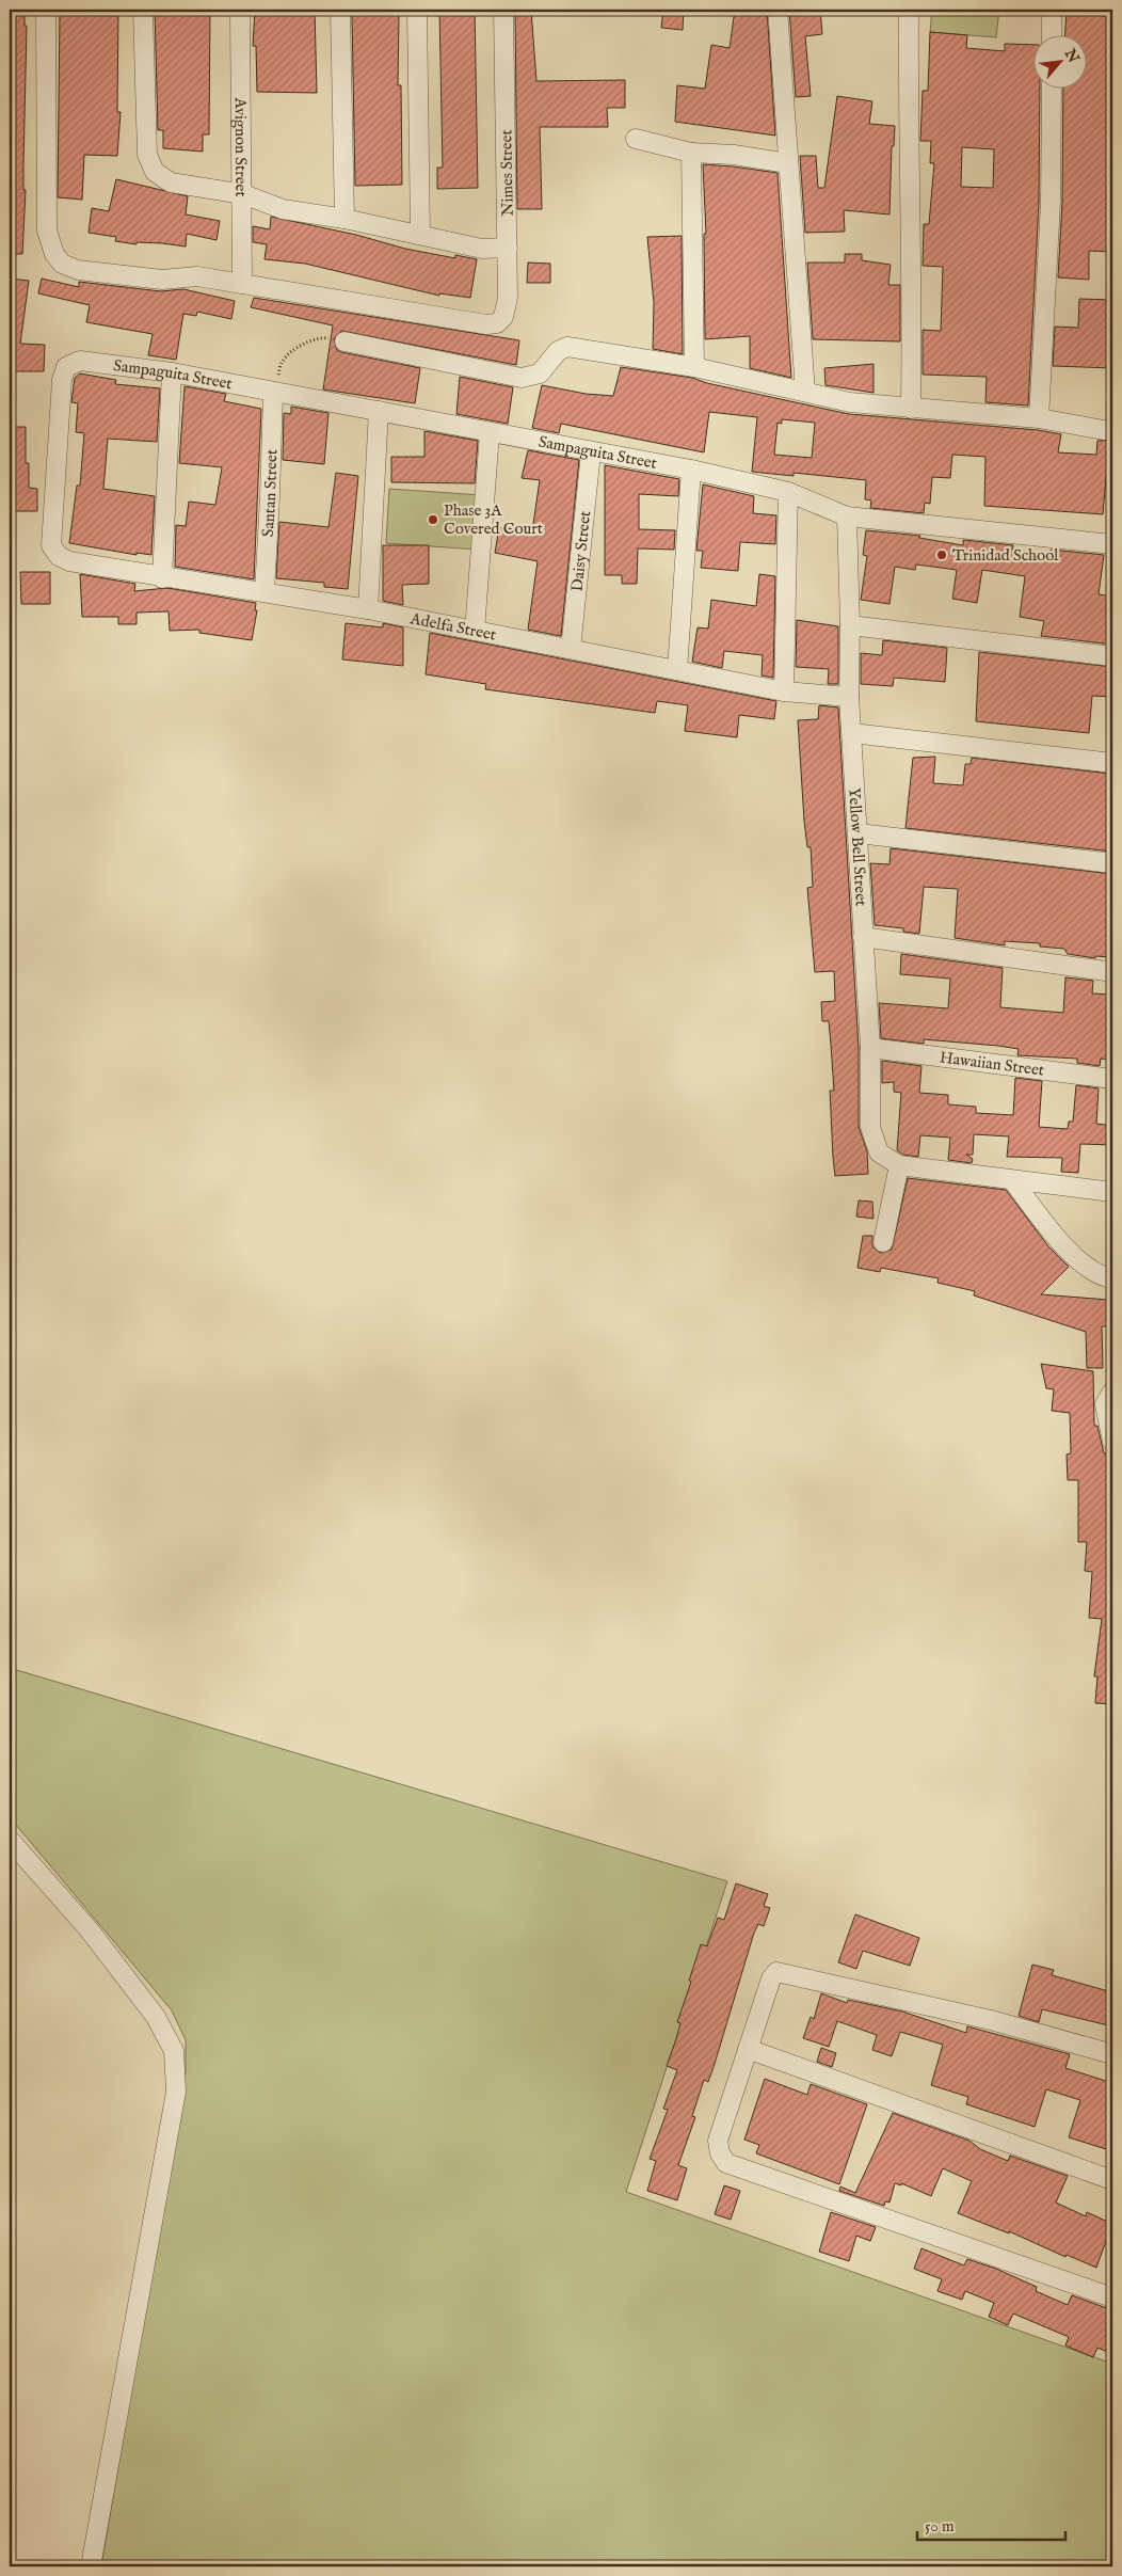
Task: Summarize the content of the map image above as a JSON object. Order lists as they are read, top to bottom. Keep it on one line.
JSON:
{"streets":{"street":["Avignon Street","Nimes Street","Sampaguita Street","Santan Street","Daisy Street","Adelfa Street","Yellow Bell Street","Hawaiian Street"]},"crossings":[["Avignon Street","Nimes Street"],["Sampaguita Street","Santan Street"],["Sampaguita Street","Daisy Street"],["Sampaguita Street","Adelfa Street"],["Sampaguita Street","Yellow Bell Street"],["Santan Street","Adelfa Street"],["Daisy Street","Adelfa Street"],["Adelfa Street","Yellow Bell Street"],["Yellow Bell Street","Hawaiian Street"]],"places":["Phase 3A Covered Court","Trinidad School"],"scale_bar":"50 m","north":"top right"}
